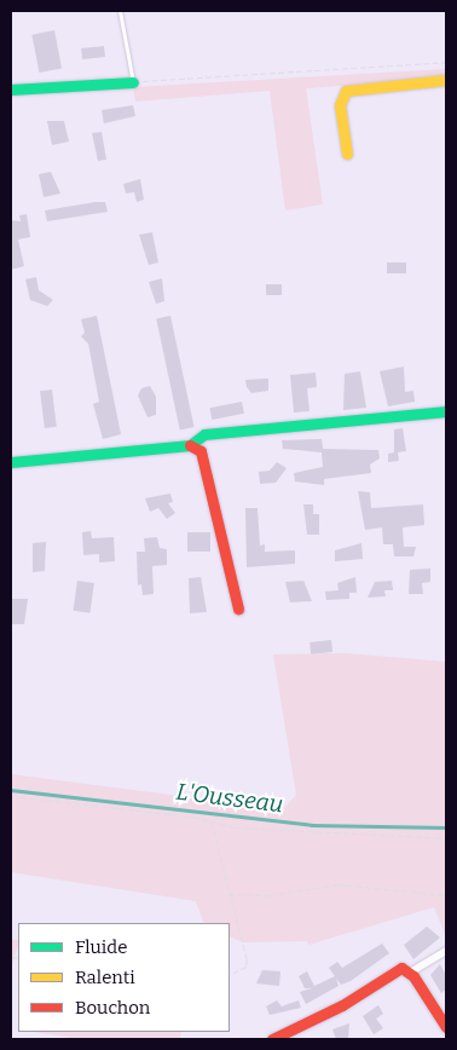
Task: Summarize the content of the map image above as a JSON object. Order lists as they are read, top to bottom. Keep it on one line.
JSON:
{"water":["L'Ousseau"],"legend":["Fluide","Ralenti","Bouchon"]}
